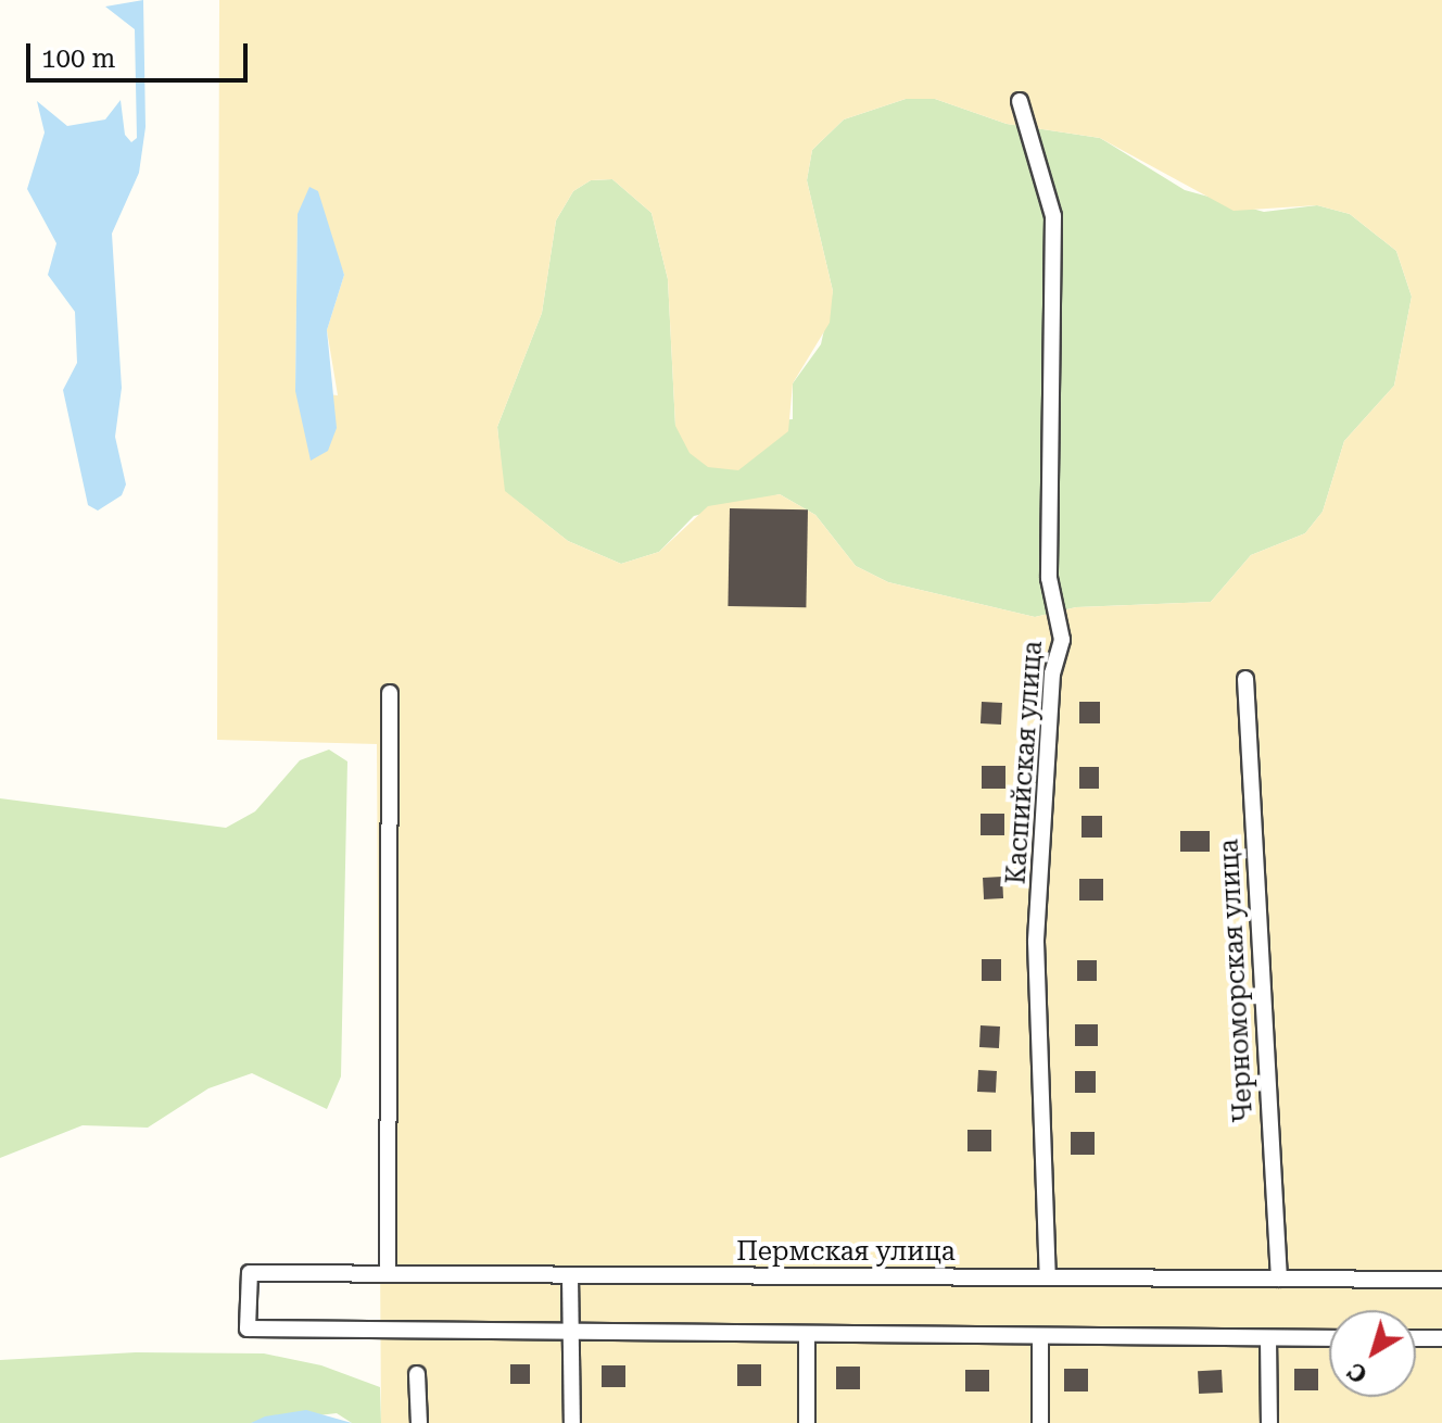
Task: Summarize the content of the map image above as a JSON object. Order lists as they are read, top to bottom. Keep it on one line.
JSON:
{"streets":{"street":["Каспийская улица","Черноморская улица","Пермская улица"]},"crossings":[["Каспийская улица","Пермская улица"],["Черноморская улица","Пермская улица"]],"scale_bar":"100 m","north":"bottom left"}
